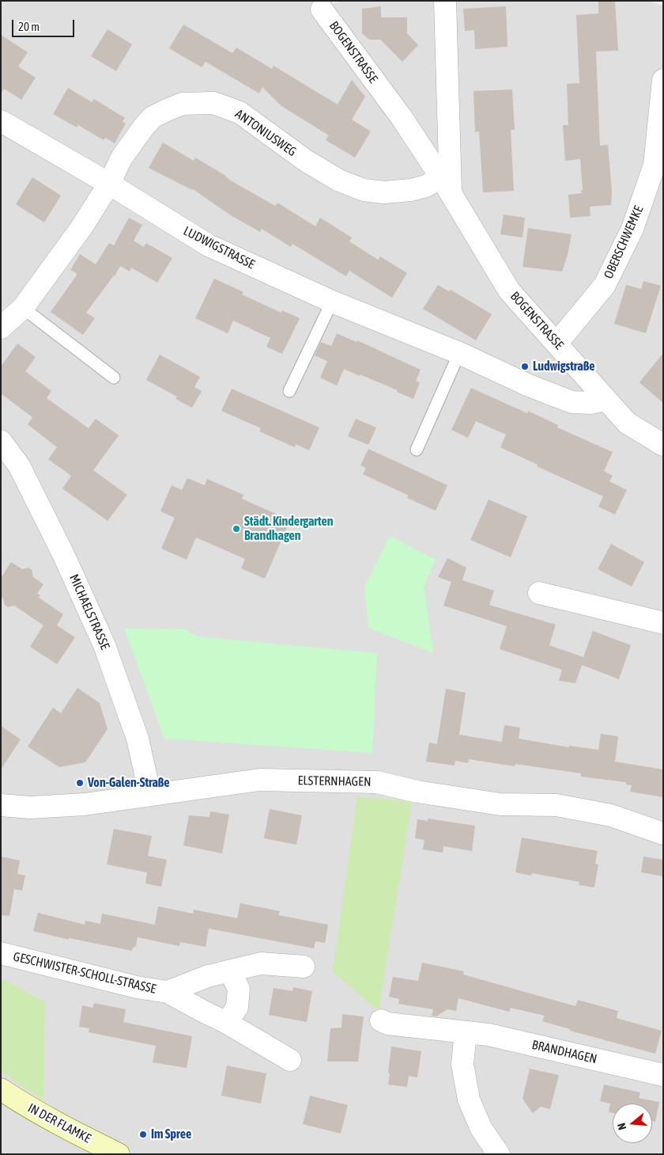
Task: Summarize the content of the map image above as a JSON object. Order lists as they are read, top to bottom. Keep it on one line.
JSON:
{"streets":{"main road":["IN DER FLAMKE"],"street":["BOGENSTRASSE","ANTONIUSWEG","OBERSCHWEMKE","LUDWIGSTRASSE","MICHAELSTRASSE","ELSTERNHAGEN","GESCHWISTER-SCHOLL-STRASSE","BRANDHAGEN"]},"crossings":[["BOGENSTRASSE","ANTONIUSWEG"],["BOGENSTRASSE","OBERSCHWEMKE"],["BOGENSTRASSE","LUDWIGSTRASSE"],["ANTONIUSWEG","LUDWIGSTRASSE"],["MICHAELSTRASSE","ELSTERNHAGEN"]],"places":["Ludwigstraße","Städt. Kindergarten Brandhagen","Von-Galen-Straße","Im Spree"],"scale_bar":"20 m","north":"left"}
